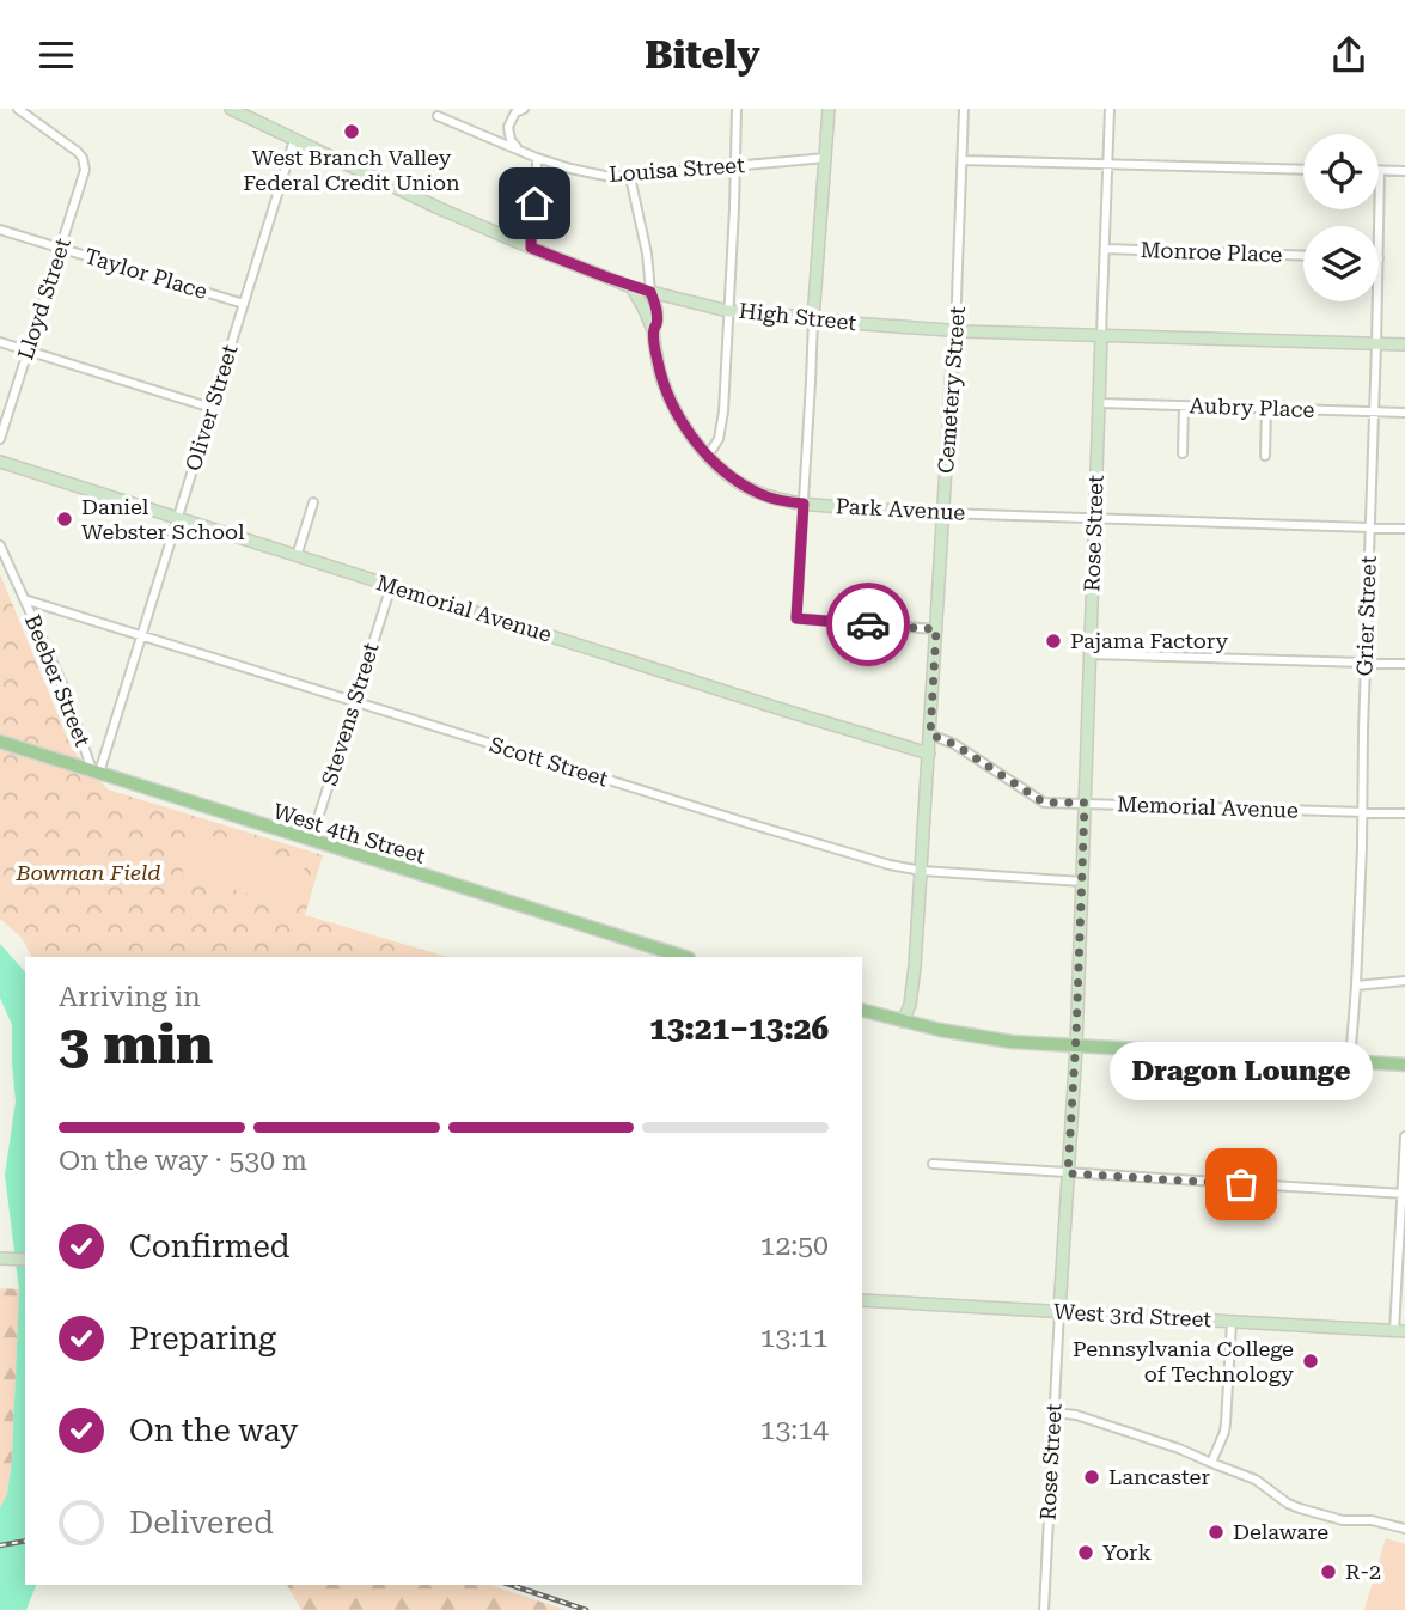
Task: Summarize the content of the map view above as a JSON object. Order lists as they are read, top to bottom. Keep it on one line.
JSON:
{"streets":{"main road":["West 4th Street"],"street":["Louisa Street","Monroe Place","Taylor Place","Lloyd Street","High Street","Cemetery Street","Oliver Street","Aubry Place","Park Avenue","Rose Street","Memorial Avenue","Grier Street","Beeber Street","Stevens Street","Scott Street","West 3rd Street"]},"crossings":[["Louisa Street","Park Avenue"],["Monroe Place","Rose Street"],["Taylor Place","Lloyd Street"],["Taylor Place","Oliver Street"],["High Street","Cemetery Street"],["High Street","Oliver Street"],["High Street","Park Avenue"],["High Street","Rose Street"],["High Street","Grier Street"],["Cemetery Street","Park Avenue"],["Cemetery Street","Memorial Avenue"],["Cemetery Street","Scott Street"],["Oliver Street","Memorial Avenue"],["Oliver Street","Beeber Street"],["Oliver Street","Scott Street"],["Oliver Street","West 4th Street"],["Aubry Place","Rose Street"],["Aubry Place","Grier Street"],["Park Avenue","Rose Street"],["Park Avenue","Grier Street"],["Rose Street","Memorial Avenue"],["Rose Street","Scott Street"],["Rose Street","West 3rd Street"],["Memorial Avenue","Grier Street"],["Memorial Avenue","Stevens Street"],["Beeber Street","Scott Street"],["Beeber Street","West 4th Street"],["Stevens Street","Scott Street"],["Stevens Street","West 4th Street"]],"parks":["Bowman Field"],"places":["West Branch Valley Federal Credit Union","Daniel Webster School","Pajama Factory","Dragon Lounge","Pennsylvania College of Technology","Lancaster","Delaware","York","R-2"],"page":{"header":"Bitely","heading":["3 min","Arriving in","13:21–13:26"],"bubble":"Dragon Lounge","bar":"On the way · 530 m","list":[["Confirmed","12:50"],["Preparing","13:11"],["On the way","13:14"],"Delivered"]}}
